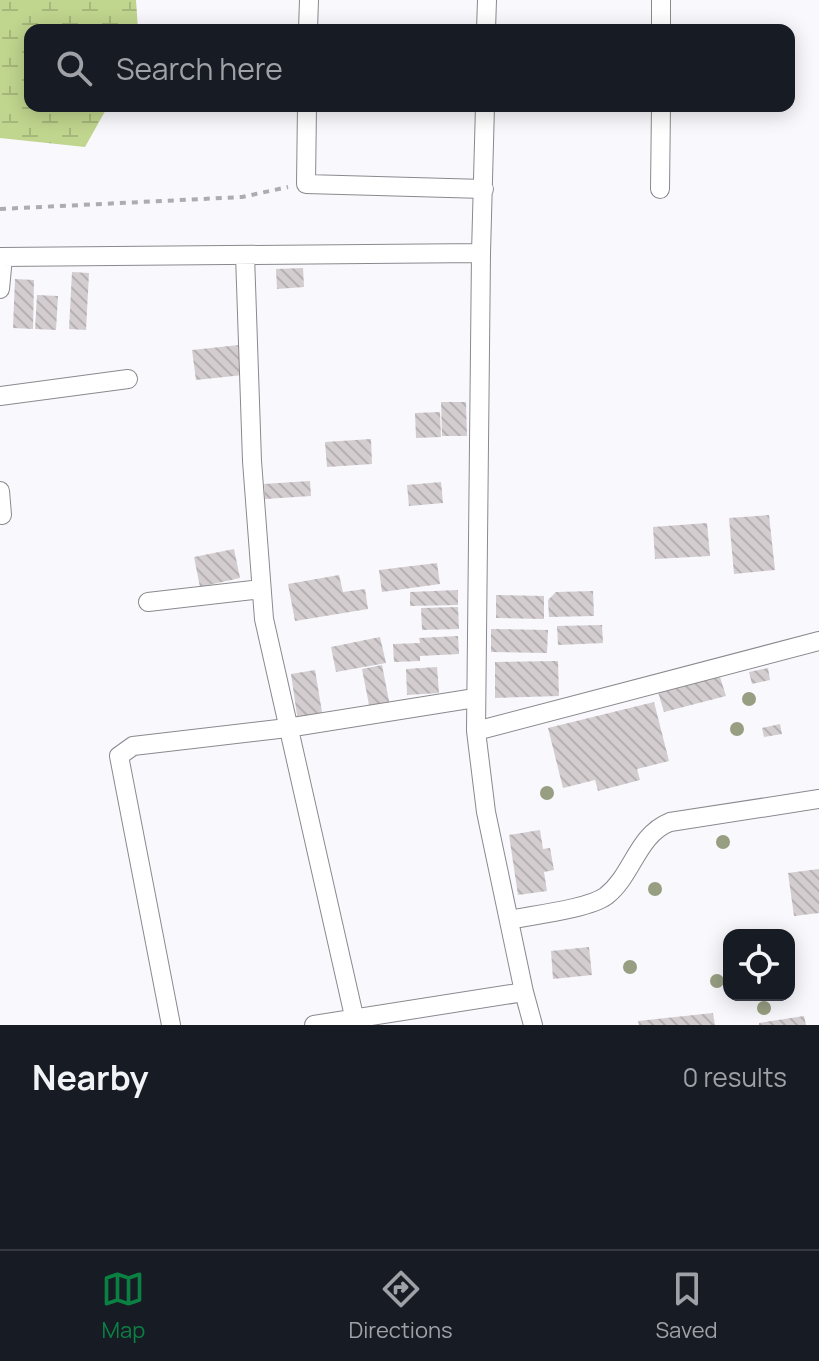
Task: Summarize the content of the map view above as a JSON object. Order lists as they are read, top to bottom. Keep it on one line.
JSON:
{"page":{"search":"Search here","heading":["Nearby","0 results"],"nav":["Map","Directions","Saved"]}}
